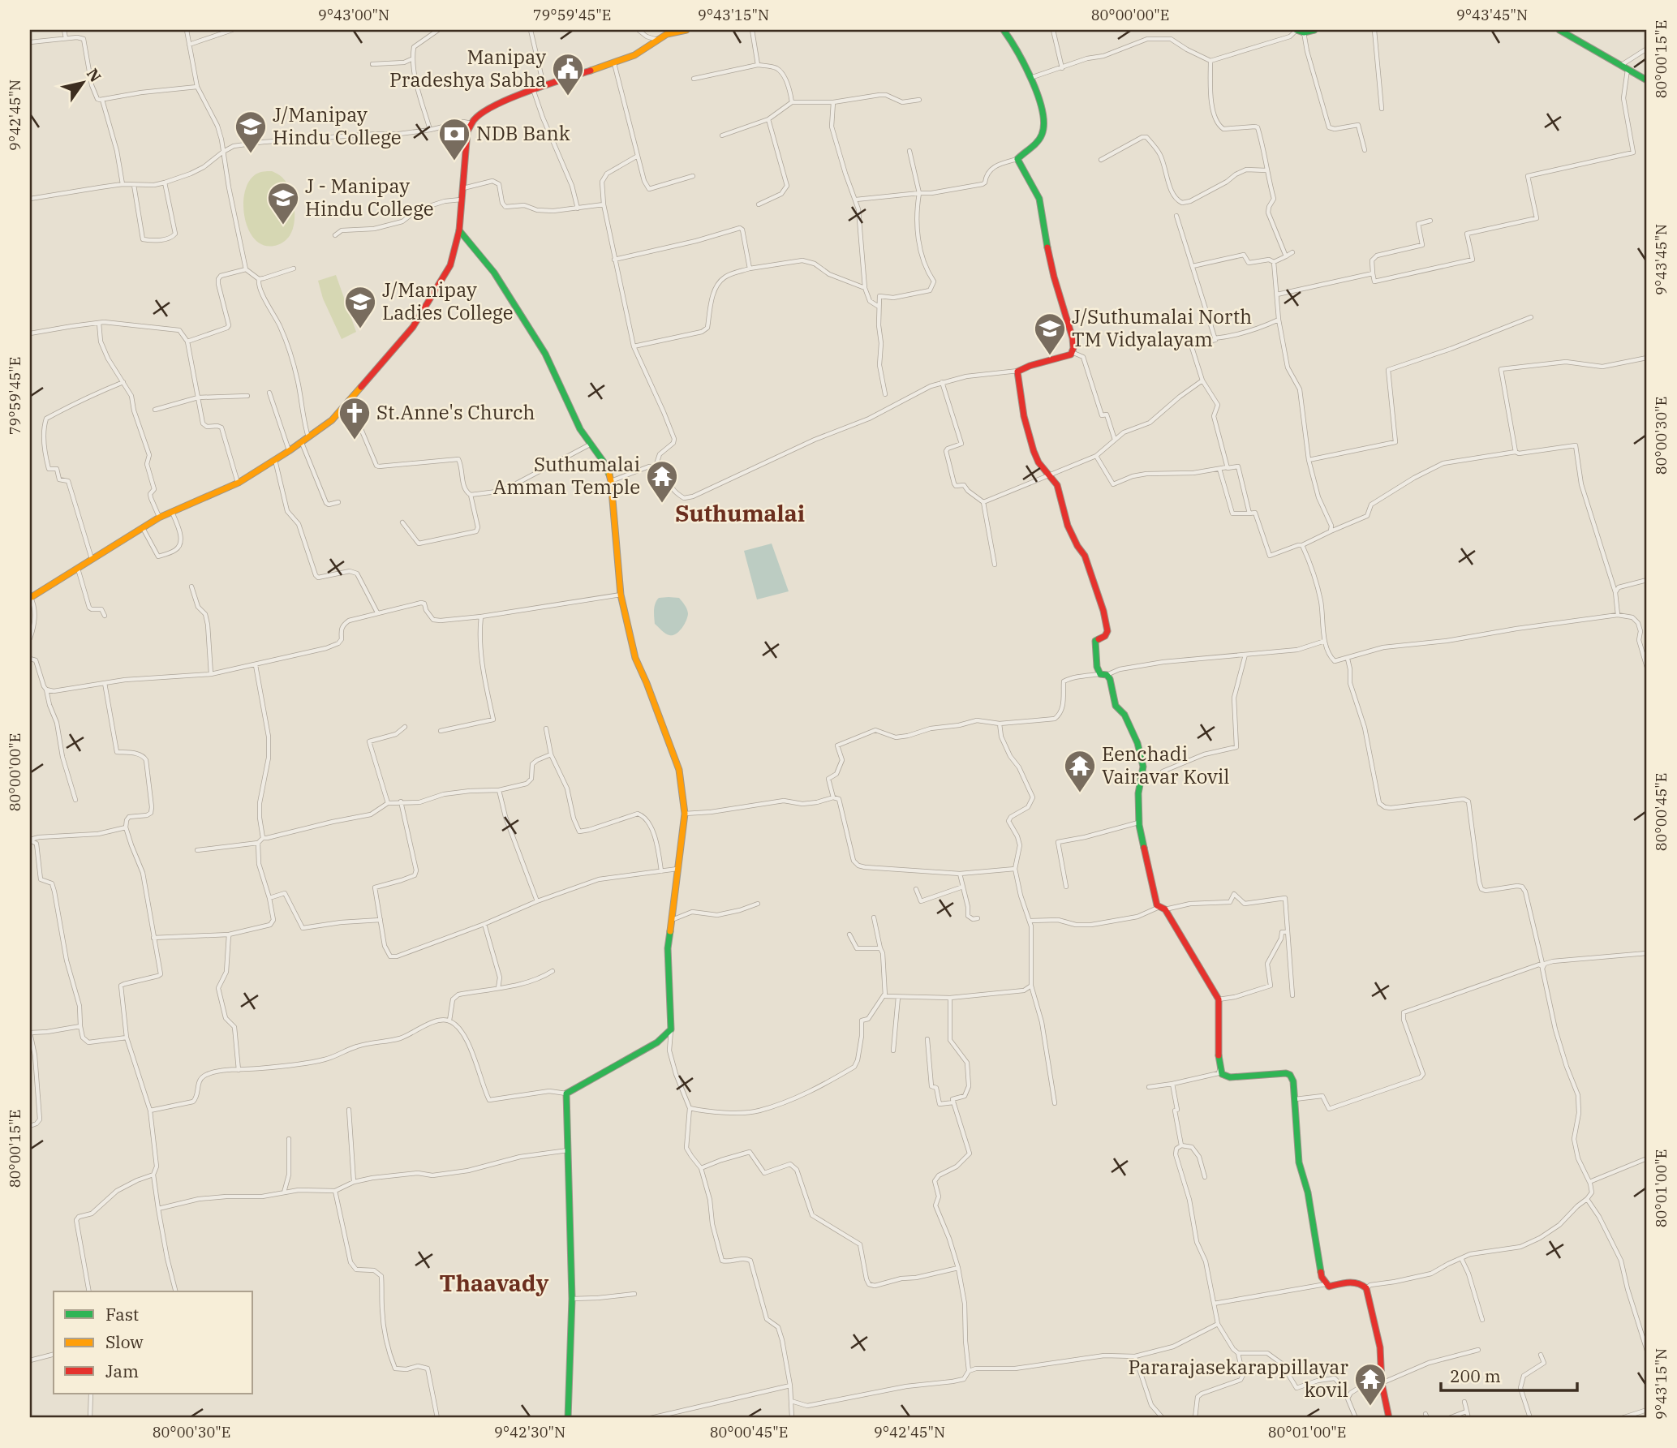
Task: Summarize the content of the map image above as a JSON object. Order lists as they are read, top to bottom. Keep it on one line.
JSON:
{"districts":["Suthumalai","Thaavady"],"places":{"public building":["Manipay Pradeshya Sabha"],"school or university":["J/Manipay Hindu College","J - Manipay Hindu College","J/Manipay Ladies College","J/Suthumalai North TM Vidyalayam"],"bank":["NDB Bank"],"church":["St.Anne's Church"],"temple":["Suthumalai Amman Temple","Eenchadi Vairavar Kovil","Pararajasekarappillayar kovil"]},"legend":["Fast","Slow","Jam"],"scale_bar":"200 m","north":"top right","coordinates":["9°43'00\"N","79°59'45\"E","9°43'15\"N","80°00'00\"E","9°43'45\"N","80°00'15\"E","9°42'45\"N","80°00'30\"E","80°00'45\"E","80°01'00\"E","9°42'30\"N"]}
